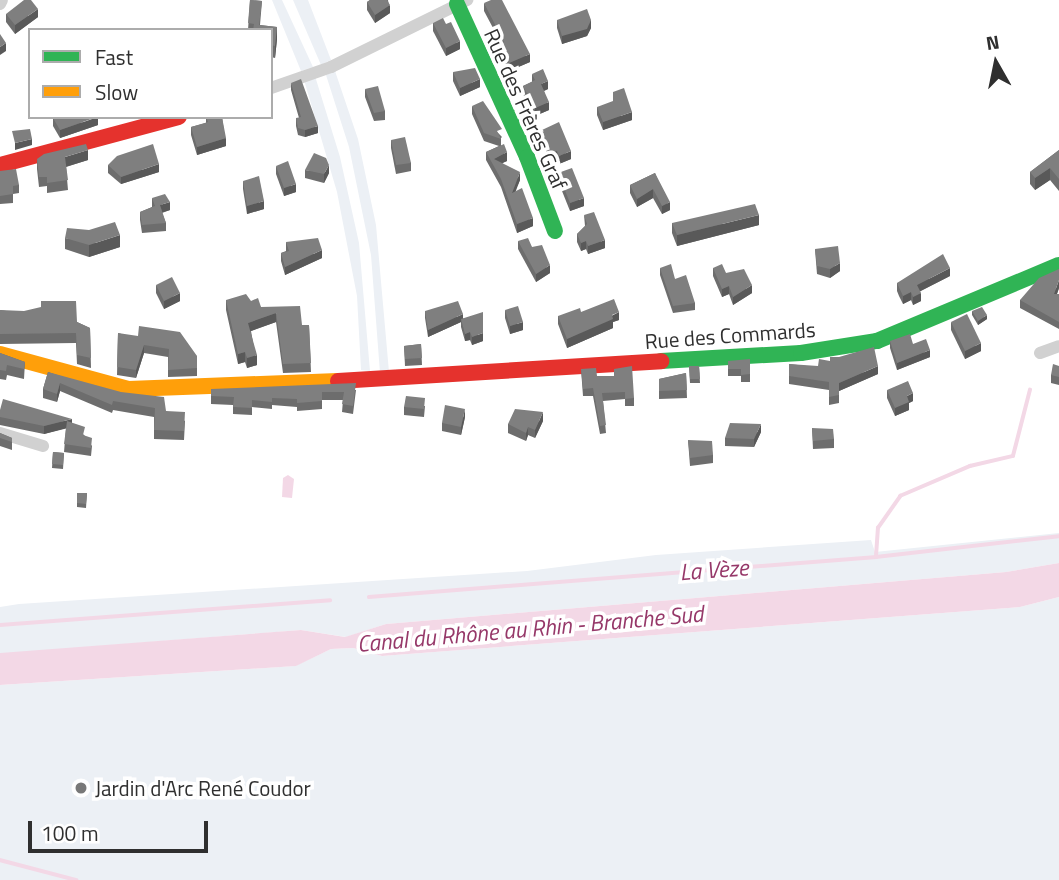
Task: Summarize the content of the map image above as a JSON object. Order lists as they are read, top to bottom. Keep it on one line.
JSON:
{"streets":{"street":["Rue des Frères Graf","Rue des Commards"]},"water":["La Vèze","Canal du Rhône au Rhin - Branche Sud"],"places":["Jardin d'Arc René Coudor"],"legend":["Fast","Slow"],"scale_bar":"100 m","north":"top"}
